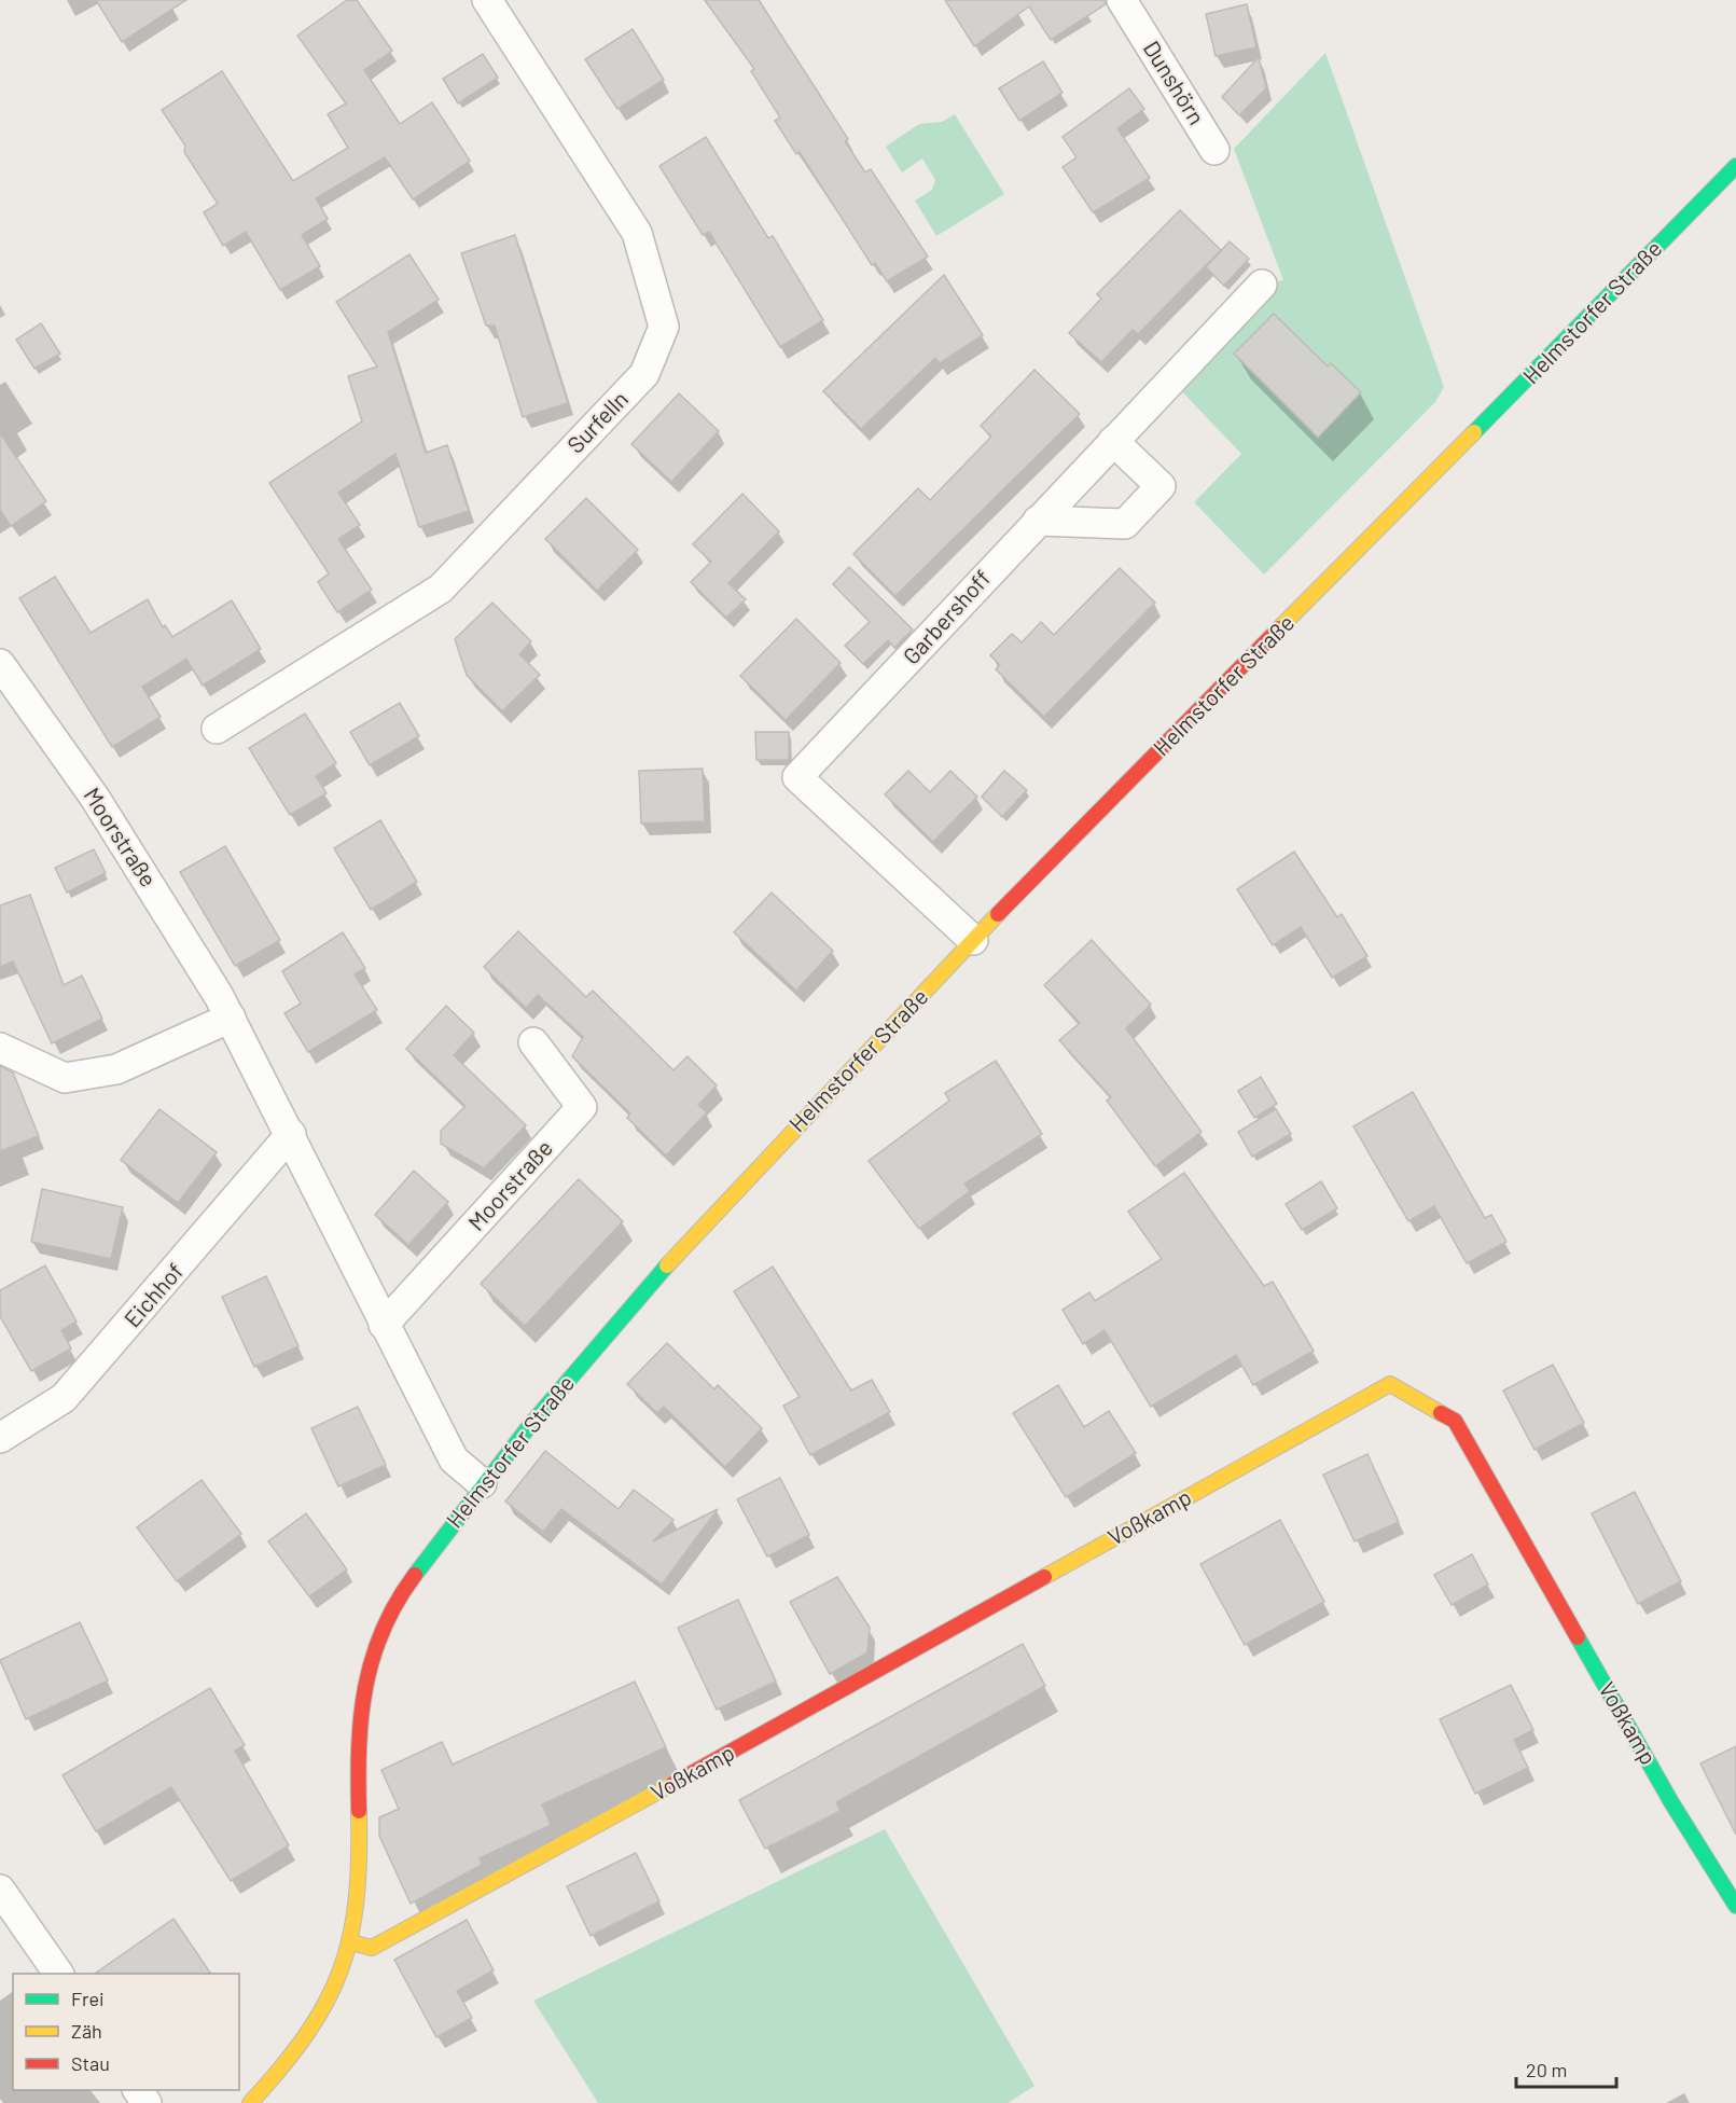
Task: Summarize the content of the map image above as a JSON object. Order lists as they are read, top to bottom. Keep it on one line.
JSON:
{"streets":{"main road":["Helmstorfer Straße","Voßkamp"],"street":["Dunshörn","Surfelln","Garbershoff","Moorstraße","Eichhof"]},"crossings":[["Helmstorfer Straße","Garbershoff"],["Helmstorfer Straße","Moorstraße"],["Helmstorfer Straße","Voßkamp"],["Moorstraße","Eichhof"]],"legend":["Frei","Zäh","Stau"],"scale_bar":"20 m"}
